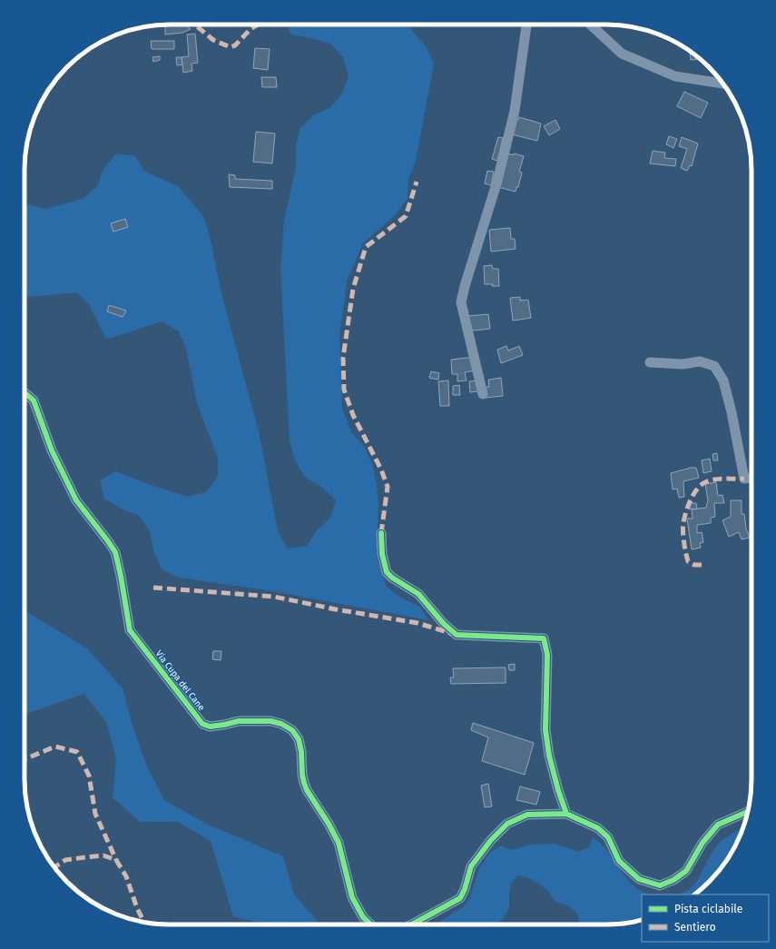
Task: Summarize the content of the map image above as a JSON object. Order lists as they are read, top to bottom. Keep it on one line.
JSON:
{"streets":{"street":["Via Cupa del Cane"]},"legend":["Pista ciclabile","Sentiero"]}
